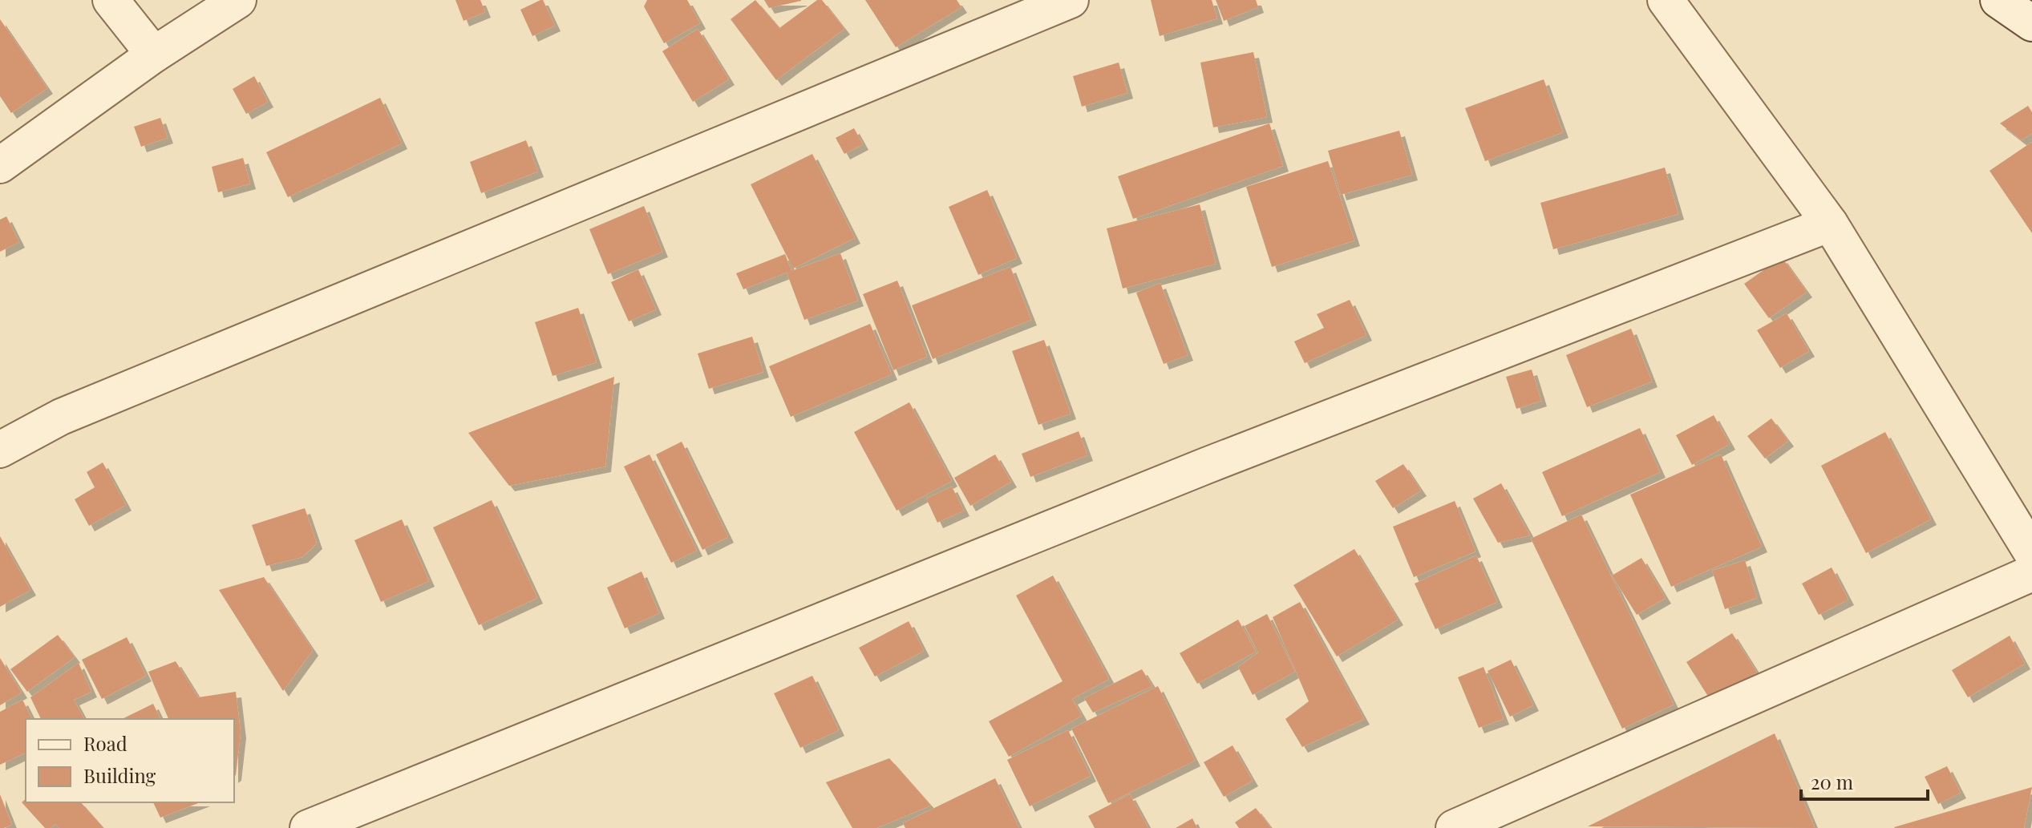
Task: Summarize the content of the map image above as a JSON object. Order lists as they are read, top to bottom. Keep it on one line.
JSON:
{"legend":["Road","Building"],"scale_bar":"20 m"}
